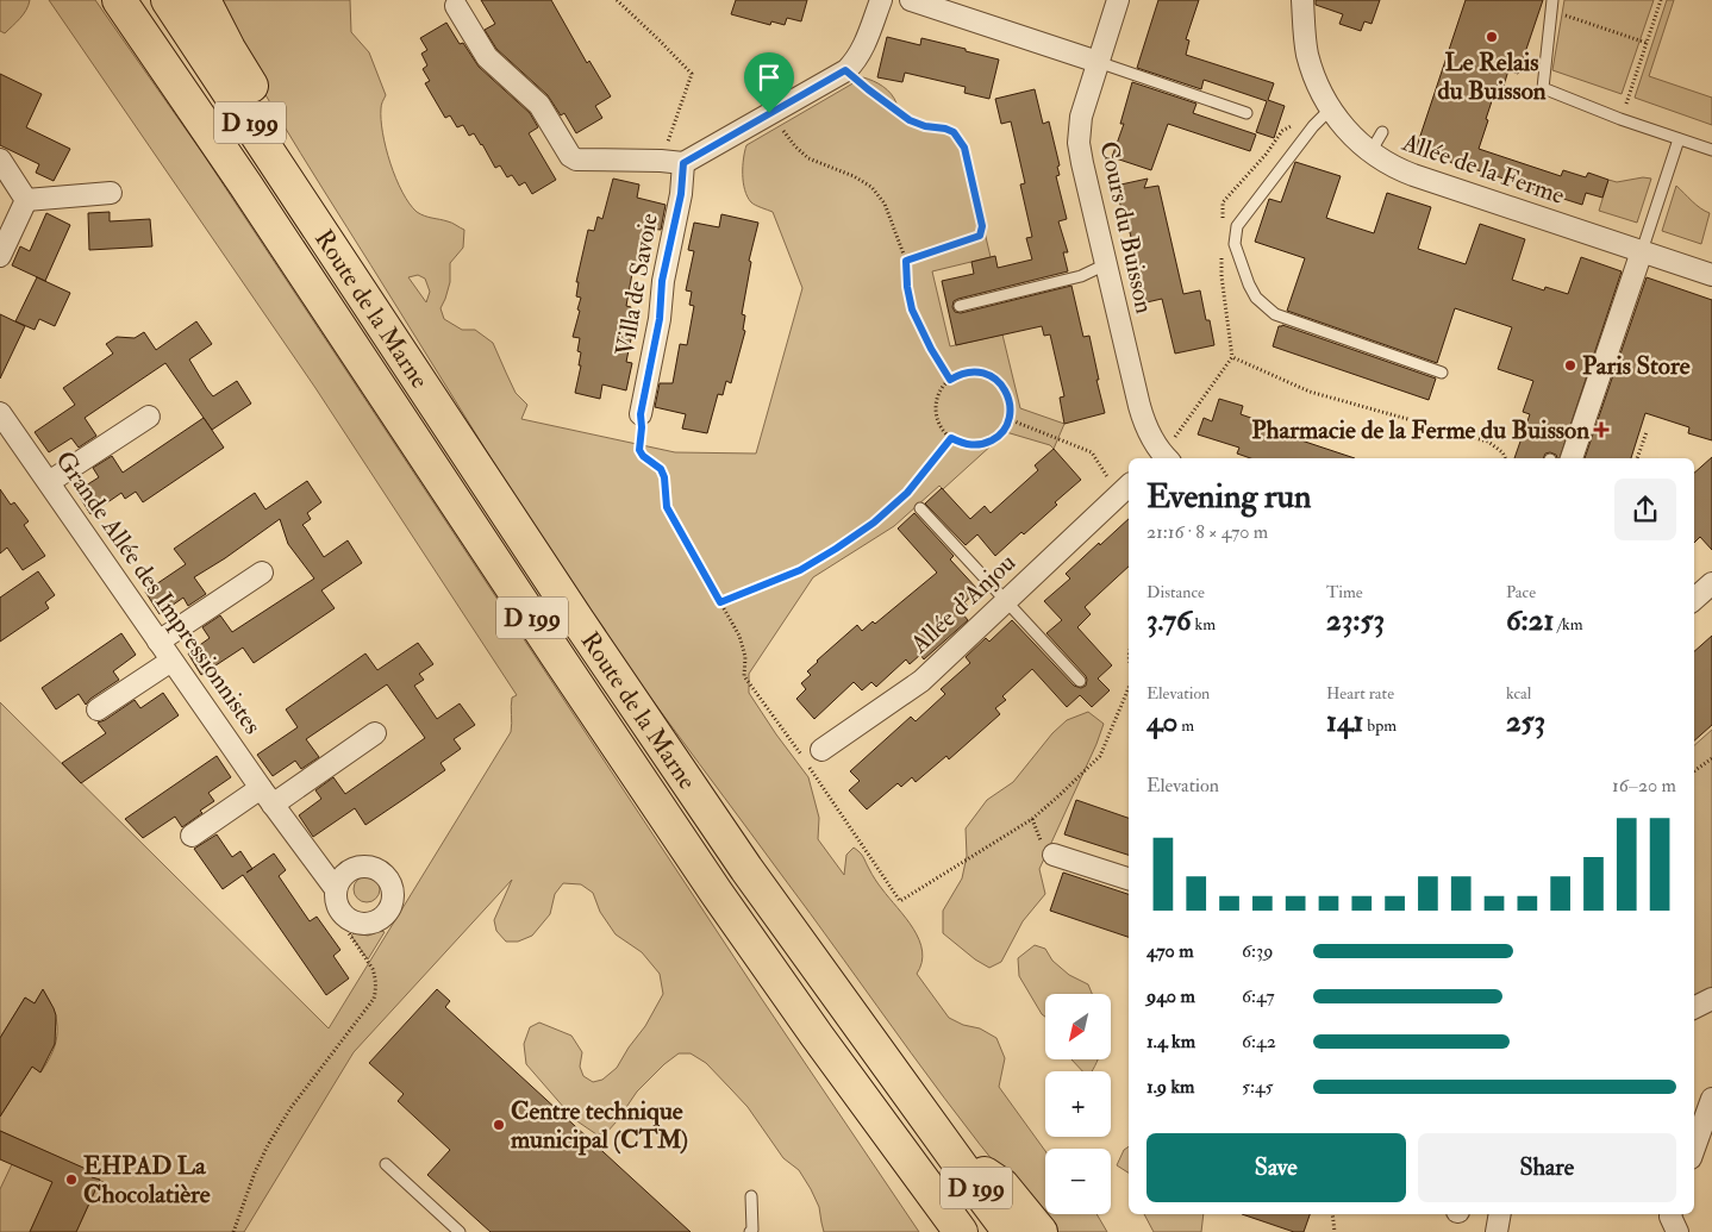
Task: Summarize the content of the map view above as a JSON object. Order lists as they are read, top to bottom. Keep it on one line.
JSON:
{"streets":{"highway":["D 199","Route de la Marne"],"street":["Allée de la Ferme","Cours du Buisson","Villa de Savoie","Grande Allée des Impressionnistes","Allée d'Anjou"]},"places":{"other":["Le Relais du Buisson","Paris Store","Centre technique municipal (CTM)","EHPAD La Chocolatière"],"health":["Pharmacie de la Ferme du Buisson"]},"north":"bottom left","page":{"heading":["Evening run","21:16 · 8 × 470 m"],"stats":[["Distance","3.76 km"],["Time","23:53"],["Pace","6:21 /km"],["Elevation","40 m"],["Heart rate","141 bpm"],["kcal","253"]],"chart":["Elevation","16–20 m"],"list":[{"name":"470 m","note":"6:39"},{"name":"940 m","note":"6:47"},{"name":"1.4 km","note":"6:42"},{"name":"1.9 km","note":"5:45"}],"map_buttons":["+","−"],"buttons":["Save","Share"]}}
